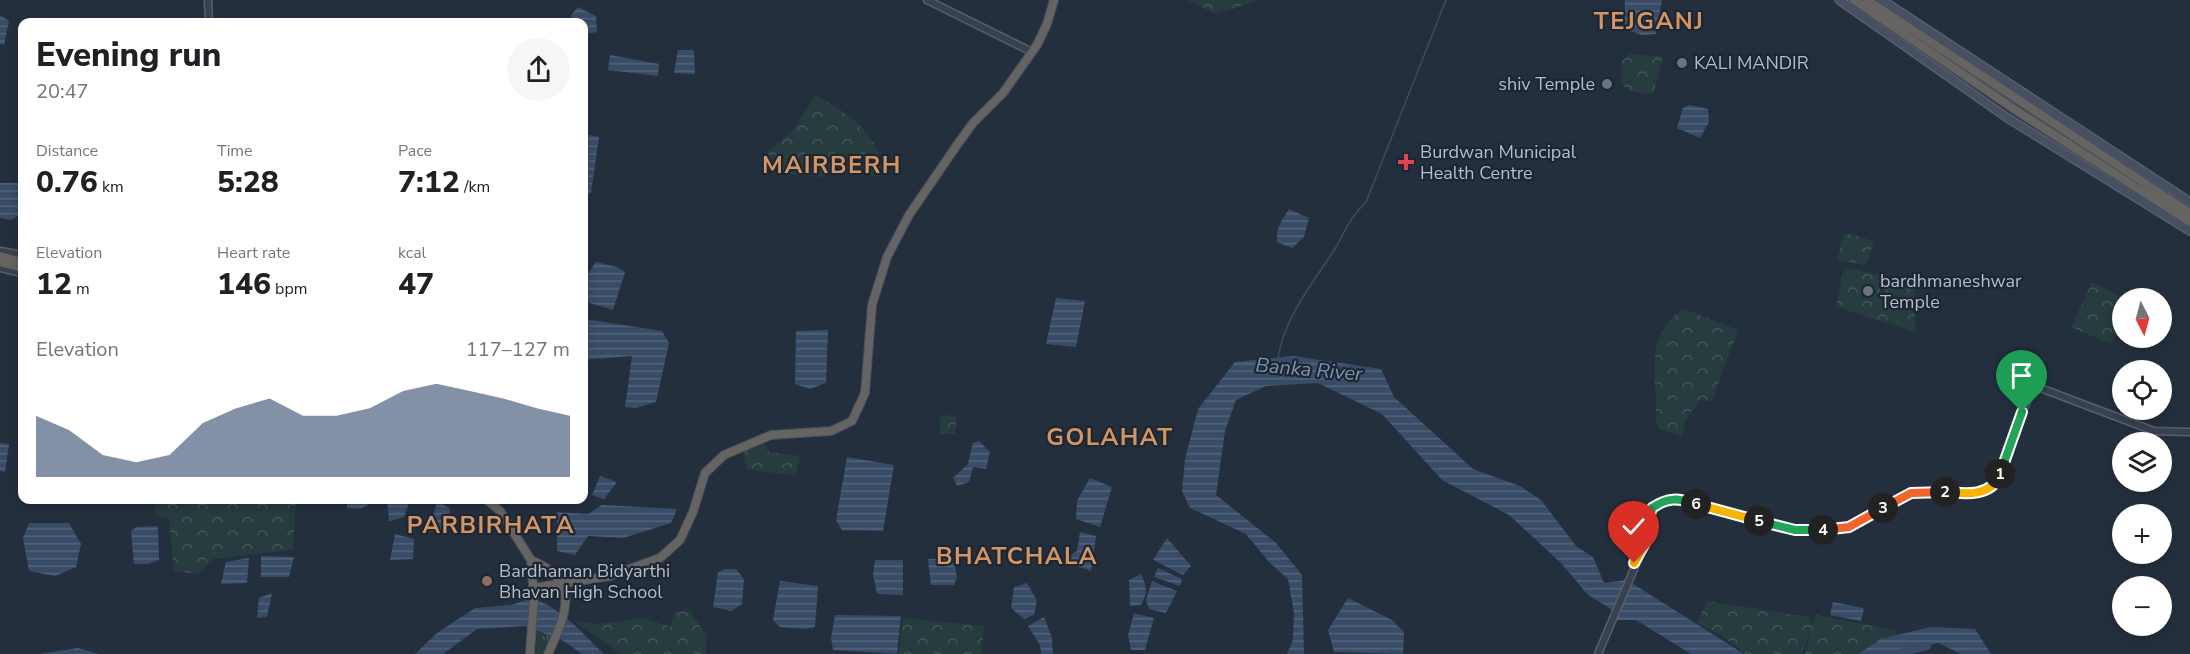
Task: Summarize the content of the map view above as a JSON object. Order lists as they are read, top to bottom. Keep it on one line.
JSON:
{"districts":["TEJGANJ","MAIRBERH","GOLAHAT","PARBIRHATA","BHATCHALA"],"water":["Banka River"],"places":{"other":["KALI MANDIR","shiv Temple","bardhmaneshwar Temple","Bardhaman Bidyarthi Bhavan High School"],"health":["Burdwan Municipal Health Centre"]},"north":"bottom","page":{"heading":["Evening run","20:47"],"stats":[["Distance","0.76 km"],["Time","5:28"],["Pace","7:12 /km"],["Elevation","12 m"],["Heart rate","146 bpm"],["kcal","47"]],"map_buttons":["+","−"],"chart":["Elevation","117–127 m"],"pins":["1","2","6","3","5","4"]}}
